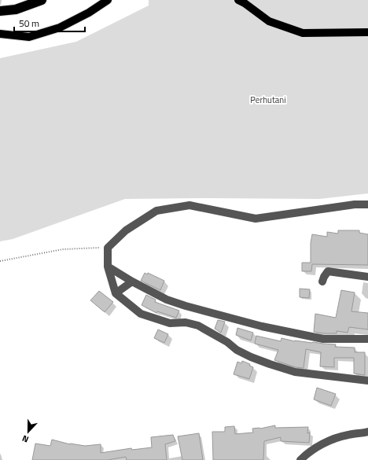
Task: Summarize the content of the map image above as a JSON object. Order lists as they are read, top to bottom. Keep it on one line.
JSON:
{"parks":["Perhutani"],"scale_bar":"50 m","north":"bottom"}
